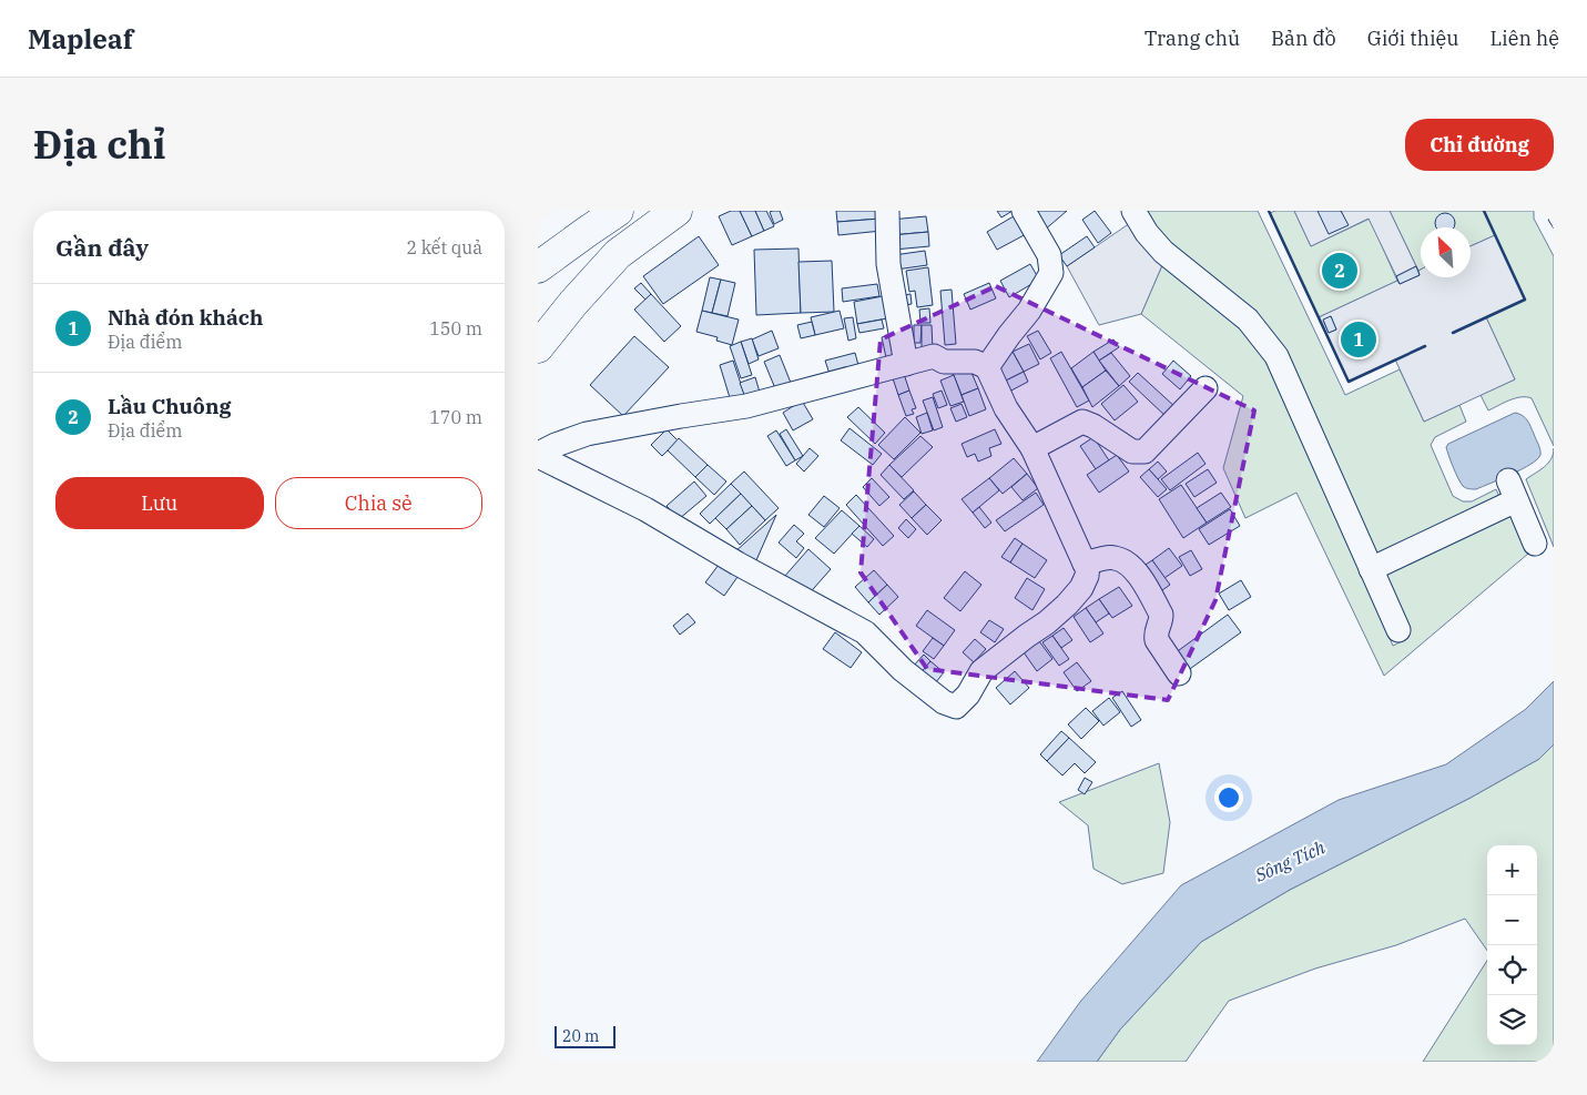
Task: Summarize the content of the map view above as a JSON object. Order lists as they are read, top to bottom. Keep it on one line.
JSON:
{"water":["Sông Tích"],"scale_bar":"20 m","north":"top left","page":{"header":"Mapleaf","nav":["Trang chủ","Bản đồ","Giới thiệu","Liên hệ"],"title":"Địa chỉ","buttons":["Chỉ đường",["Lưu","Chia sẻ"]],"heading":["Gần đây","2 kết quả"],"pins":["2","1"],"list":[{"mark":"1","name":"Nhà đón khách","note":"Địa điểm","value":"150 m"},{"mark":"2","name":"Lầu Chuông","note":"Địa điểm","value":"170 m"}],"map_buttons":["+","−"],"scale":"20 m"}}
